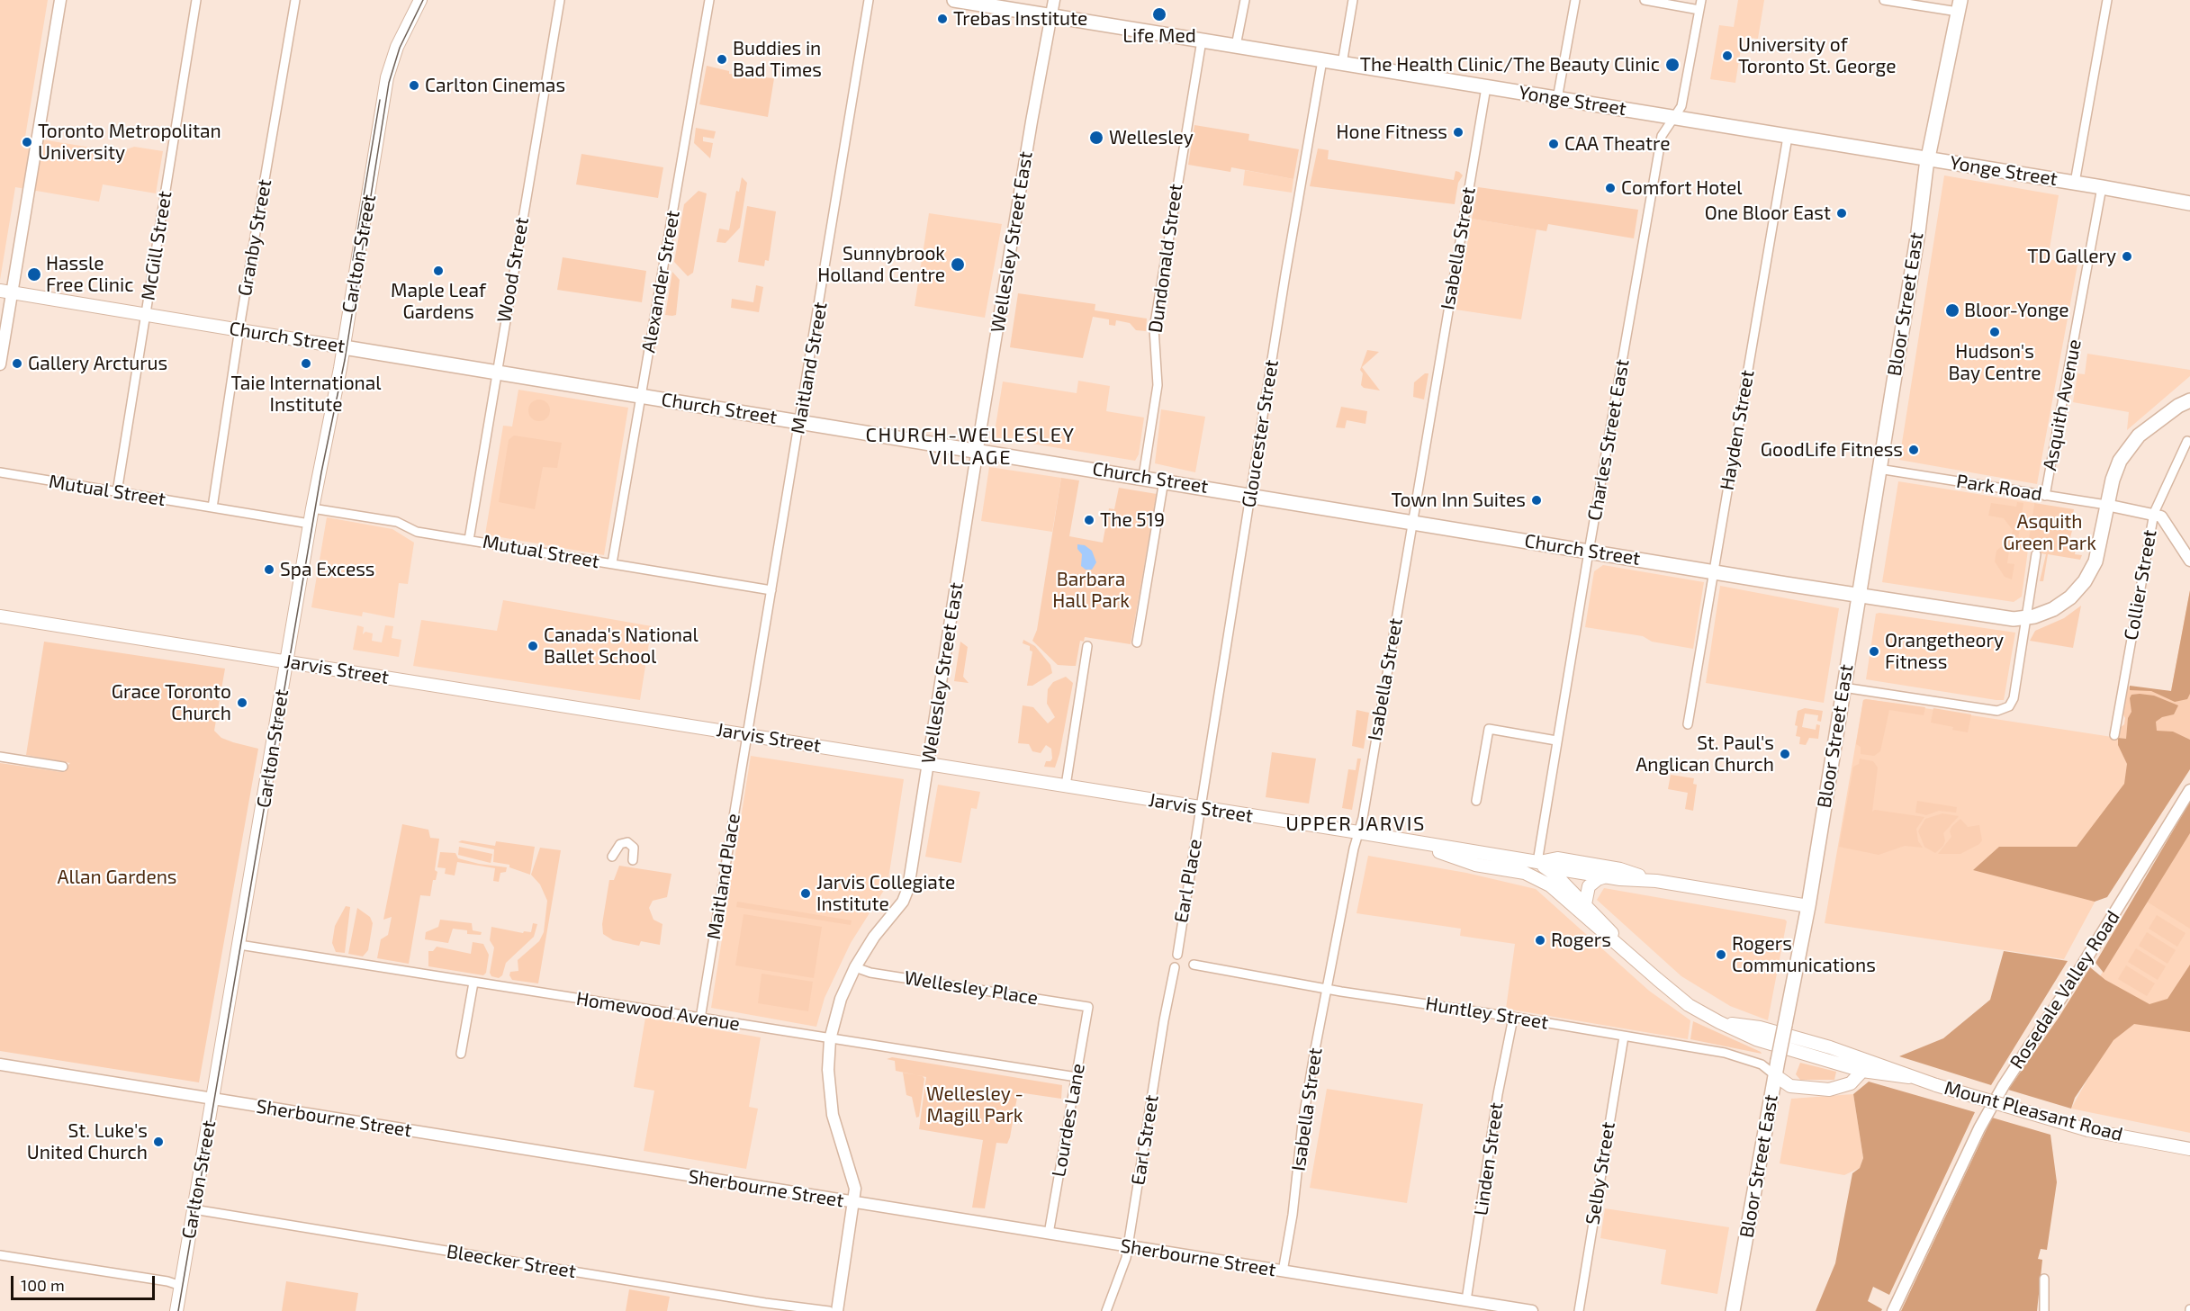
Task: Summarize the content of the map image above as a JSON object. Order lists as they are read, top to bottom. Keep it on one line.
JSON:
{"streets":{"main road":["Yonge Street","Carlton Street","Bloor Street East","Church Street","Jarvis Street","Mount Pleasant Road"],"street":["Granby Street","Wellesley Street East","McGill Street","Isabella Street","Dundonald Street","Wood Street","Alexander Street","Maitland Street","Asquith Avenue","Hayden Street","Gloucester Street","Charles Street East","Park Road","Mutual Street","Collier Street","Maitland Place","Earl Place","Wellesley Place","Rosedale Valley Road","Homewood Avenue","Huntley Street","Sherbourne Street","Lourdes Lane","Earl Street","Linden Street","Selby Street","Bleecker Street"]},"crossings":[["Yonge Street","Wellesley Street East"],["Yonge Street","Isabella Street"],["Yonge Street","Dundonald Street"],["Yonge Street","Bloor Street East"],["Yonge Street","Asquith Avenue"],["Yonge Street","Hayden Street"],["Yonge Street","Gloucester Street"],["Yonge Street","Charles Street East"],["Granby Street","Church Street"],["Granby Street","Mutual Street"],["Wellesley Street East","Church Street"],["Wellesley Street East","Jarvis Street"],["Wellesley Street East","Wellesley Place"],["Wellesley Street East","Homewood Avenue"],["Wellesley Street East","Sherbourne Street"],["McGill Street","Church Street"],["McGill Street","Mutual Street"],["Isabella Street","Church Street"],["Isabella Street","Jarvis Street"],["Isabella Street","Huntley Street"],["Isabella Street","Sherbourne Street"],["Carlton Street","Church Street"],["Carlton Street","Mutual Street"],["Carlton Street","Jarvis Street"],["Carlton Street","Homewood Avenue"],["Carlton Street","Sherbourne Street"],["Carlton Street","Bleecker Street"],["Dundonald Street","Church Street"],["Wood Street","Church Street"],["Wood Street","Mutual Street"],["Alexander Street","Church Street"],["Alexander Street","Mutual Street"],["Bloor Street East","Church Street"],["Bloor Street East","Park Road"],["Bloor Street East","Huntley Street"],["Church Street","Maitland Street"],["Church Street","Hayden Street"],["Church Street","Gloucester Street"],["Church Street","Charles Street East"],["Church Street","Park Road"],["Maitland Street","Mutual Street"],["Maitland Street","Jarvis Street"],["Maitland Street","Maitland Place"],["Asquith Avenue","Park Road"],["Gloucester Street","Jarvis Street"],["Gloucester Street","Earl Place"],["Charles Street East","Jarvis Street"],["Charles Street East","Mount Pleasant Road"],["Park Road","Collier Street"],["Jarvis Street","Maitland Place"],["Jarvis Street","Earl Place"],["Jarvis Street","Mount Pleasant Road"],["Maitland Place","Homewood Avenue"],["Wellesley Place","Lourdes Lane"],["Homewood Avenue","Lourdes Lane"],["Huntley Street","Linden Street"],["Huntley Street","Selby Street"],["Sherbourne Street","Lourdes Lane"],["Sherbourne Street","Earl Street"],["Sherbourne Street","Linden Street"]],"districts":["CHURCH-WELLESLEY VILLAGE","UPPER JARVIS"],"parks":["Asquith Green Park","Barbara Hall Park","Allan Gardens","Wellesley - Magill Park"],"places":["Life Med","Trebas Institute","University of Toronto St. George","Buddies in Bad Times","The Health Clinic/The Beauty Clinic","Carlton Cinemas","Hone Fitness","Wellesley","Toronto Metropolitan University","CAA Theatre","Comfort Hotel","One Bloor East","TD Gallery","Sunnybrook Holland Centre","Maple Leaf Gardens","Hassle Free Clinic","Bloor-Yonge","Hudson's Bay Centre","Gallery Arcturus","Taie International Institute","GoodLife Fitness","Town Inn Suites","The 519","Spa Excess","Canada's National Ballet School","Orangetheory Fitness","Grace Toronto Church","St. Paul's Anglican Church","Jarvis Collegiate Institute","Rogers","Rogers Communications","St. Luke's United Church"],"scale_bar":"100 m"}
